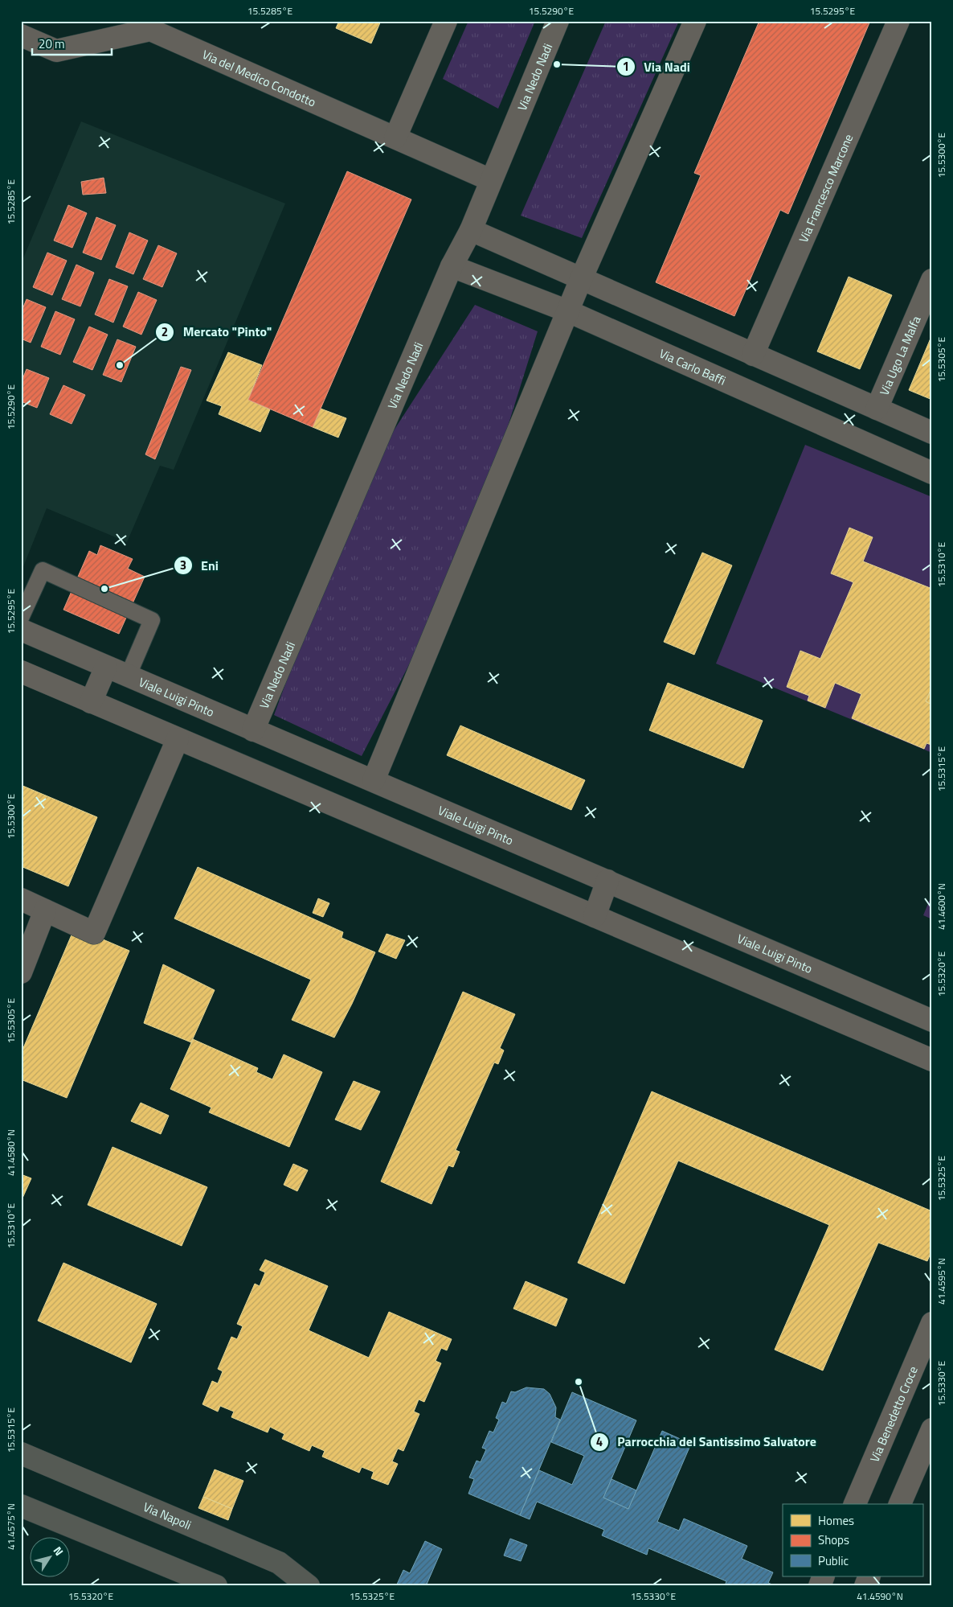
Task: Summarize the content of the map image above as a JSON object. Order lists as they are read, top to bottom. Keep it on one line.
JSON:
{"streets":{"main road":["Via Napoli"],"street":["Via Nedo Nadi","Via del Medico Condotto","Via Francesco Marcone","Via Ugo La Malfa","Via Carlo Baffi","Viale Luigi Pinto","Via Benedetto Croce"]},"crossings":[["Via Nedo Nadi","Via del Medico Condotto"],["Via Nedo Nadi","Via Carlo Baffi"],["Via Nedo Nadi","Viale Luigi Pinto"]],"places":["Via Nadi","Mercato \"Pinto\"","Eni","Parrocchia del Santissimo Salvatore"],"legend":["Homes","Shops","Public"],"scale_bar":"20 m","north":"top right","coordinates":["15.5285°E","15.5290°E","15.5295°E","15.5300°E","15.5305°E","15.5310°E","15.5315°E","41.4600°N","15.5320°E","41.4580°N","15.5325°E","41.4595°N","15.5330°E","41.4575°N","41.4590°N"]}
